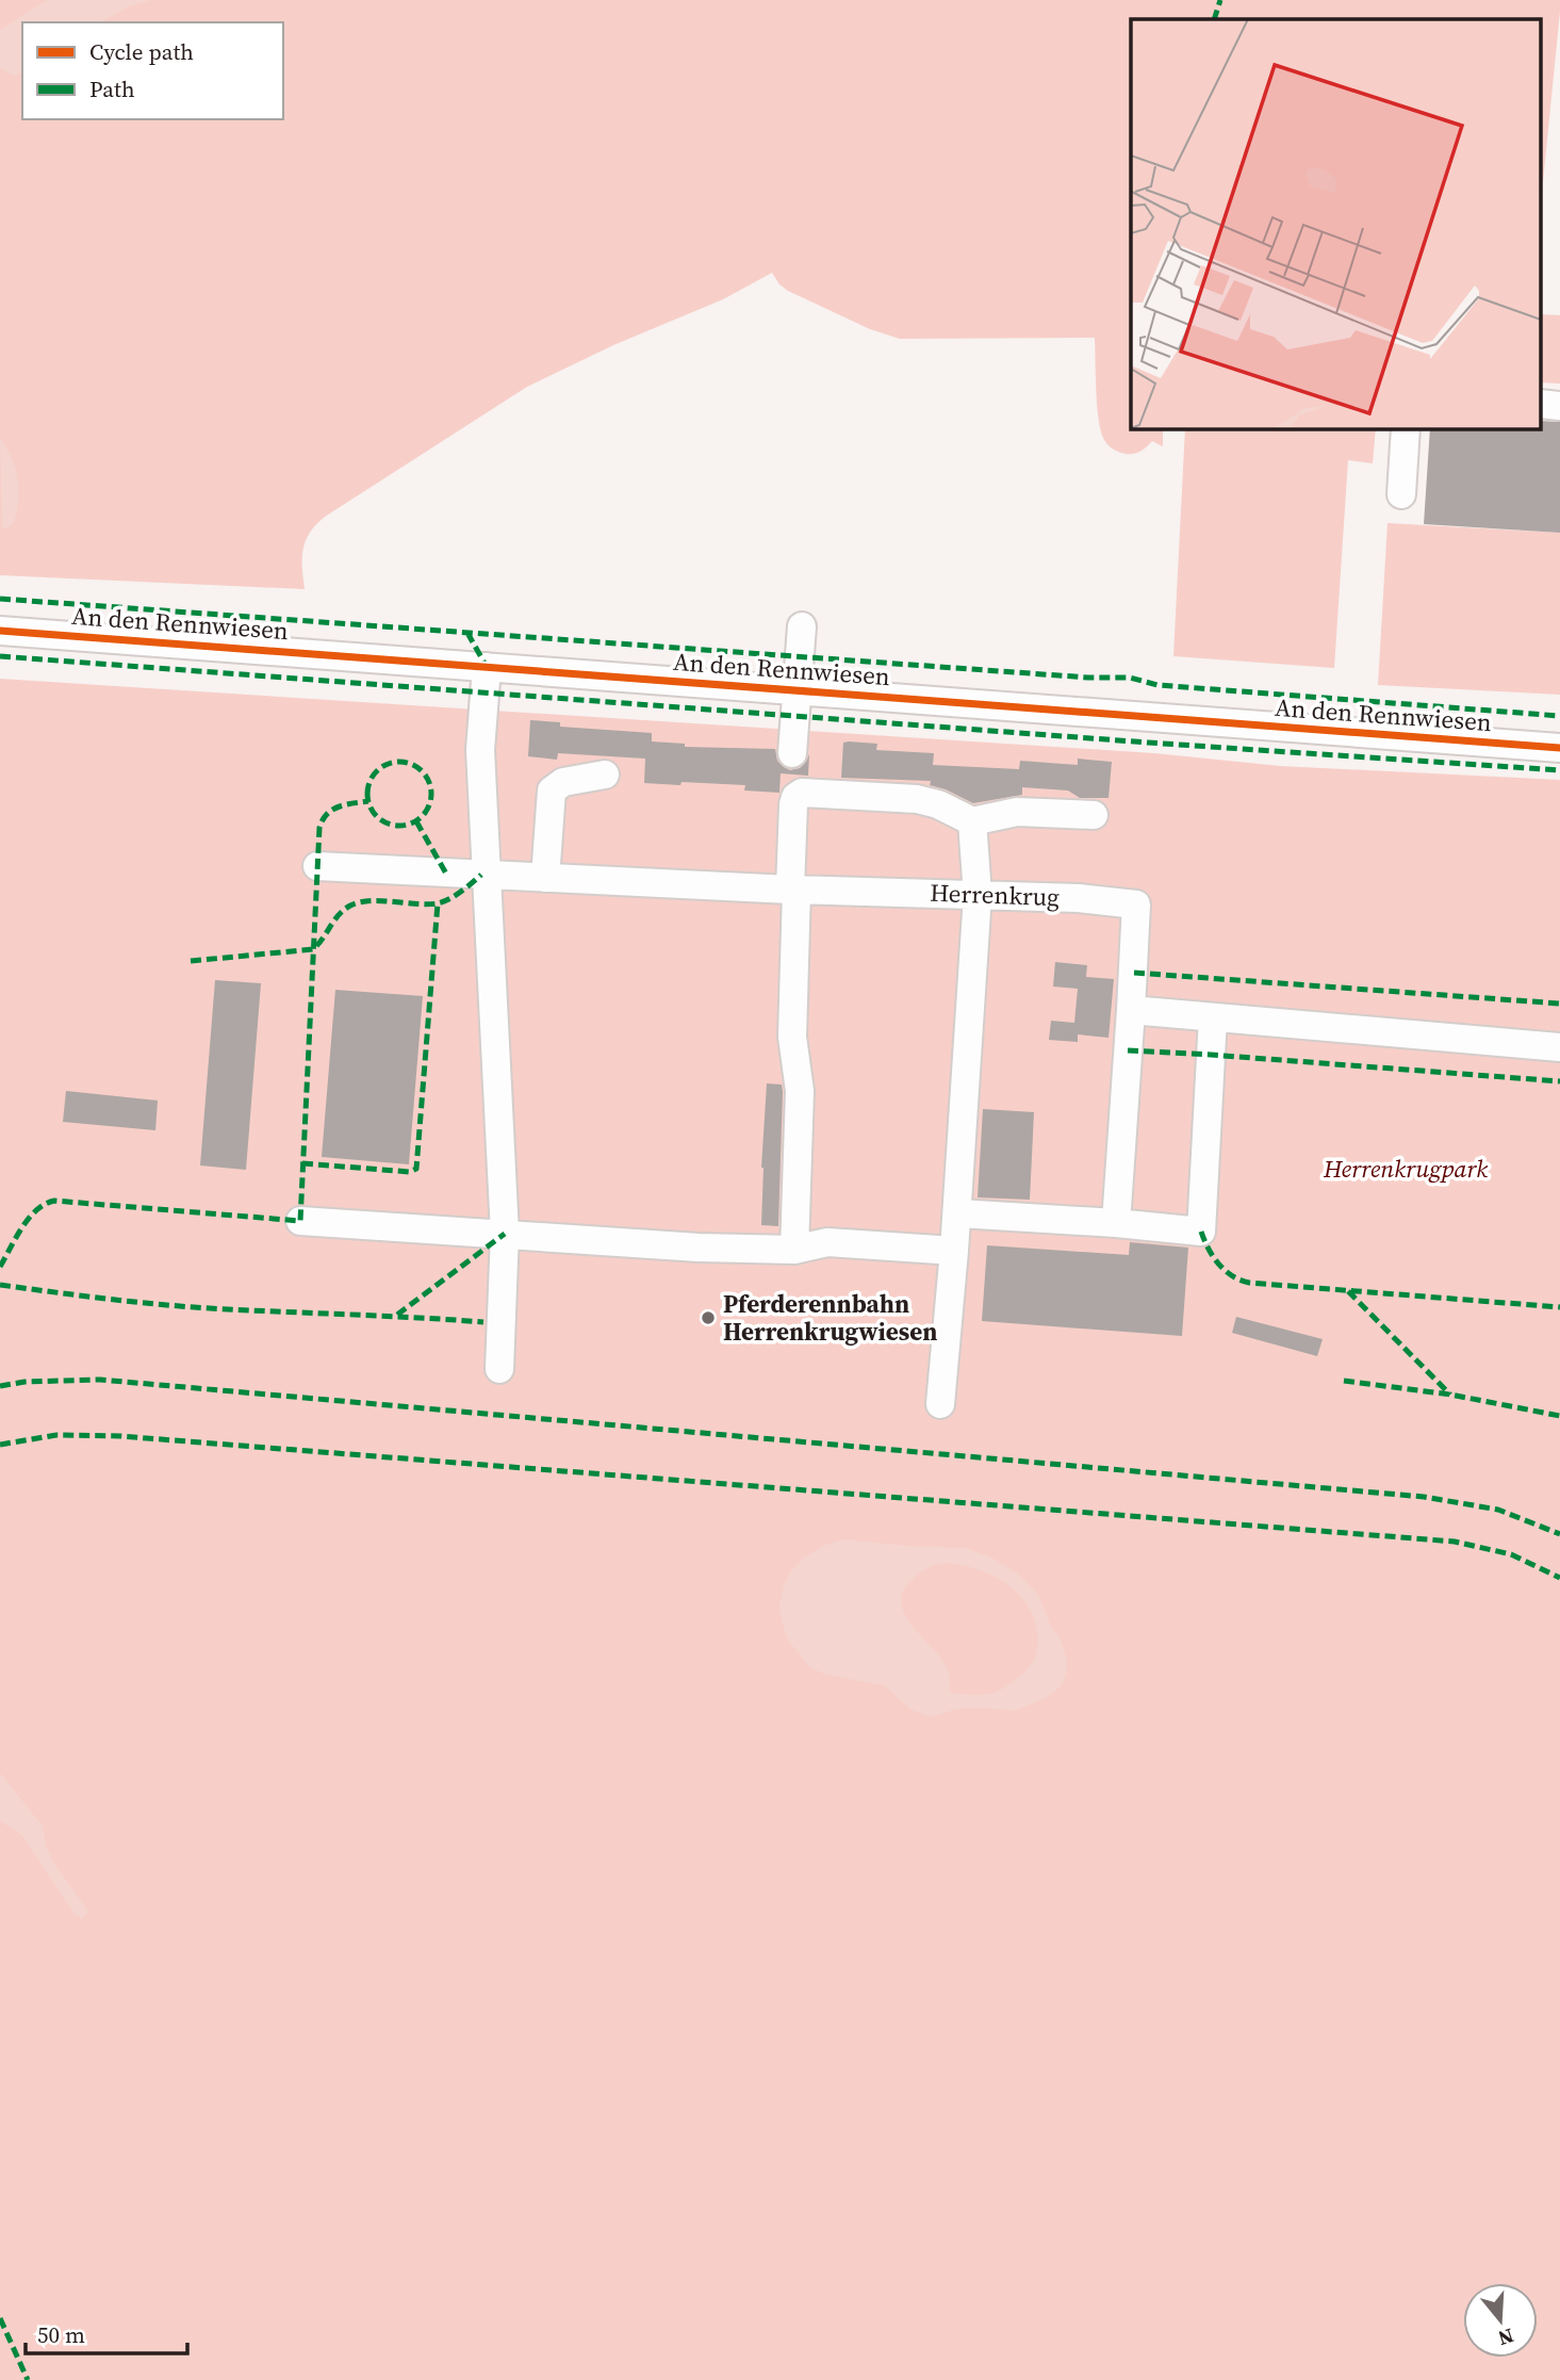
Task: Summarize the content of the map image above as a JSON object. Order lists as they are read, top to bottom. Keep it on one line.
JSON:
{"streets":{"street":["An den Rennwiesen","Herrenkrug"]},"parks":["Herrenkrugpark"],"places":["Pferderennbahn Herrenkrugwiesen"],"legend":["Cycle path","Path"],"scale_bar":"50 m","north":"bottom"}
